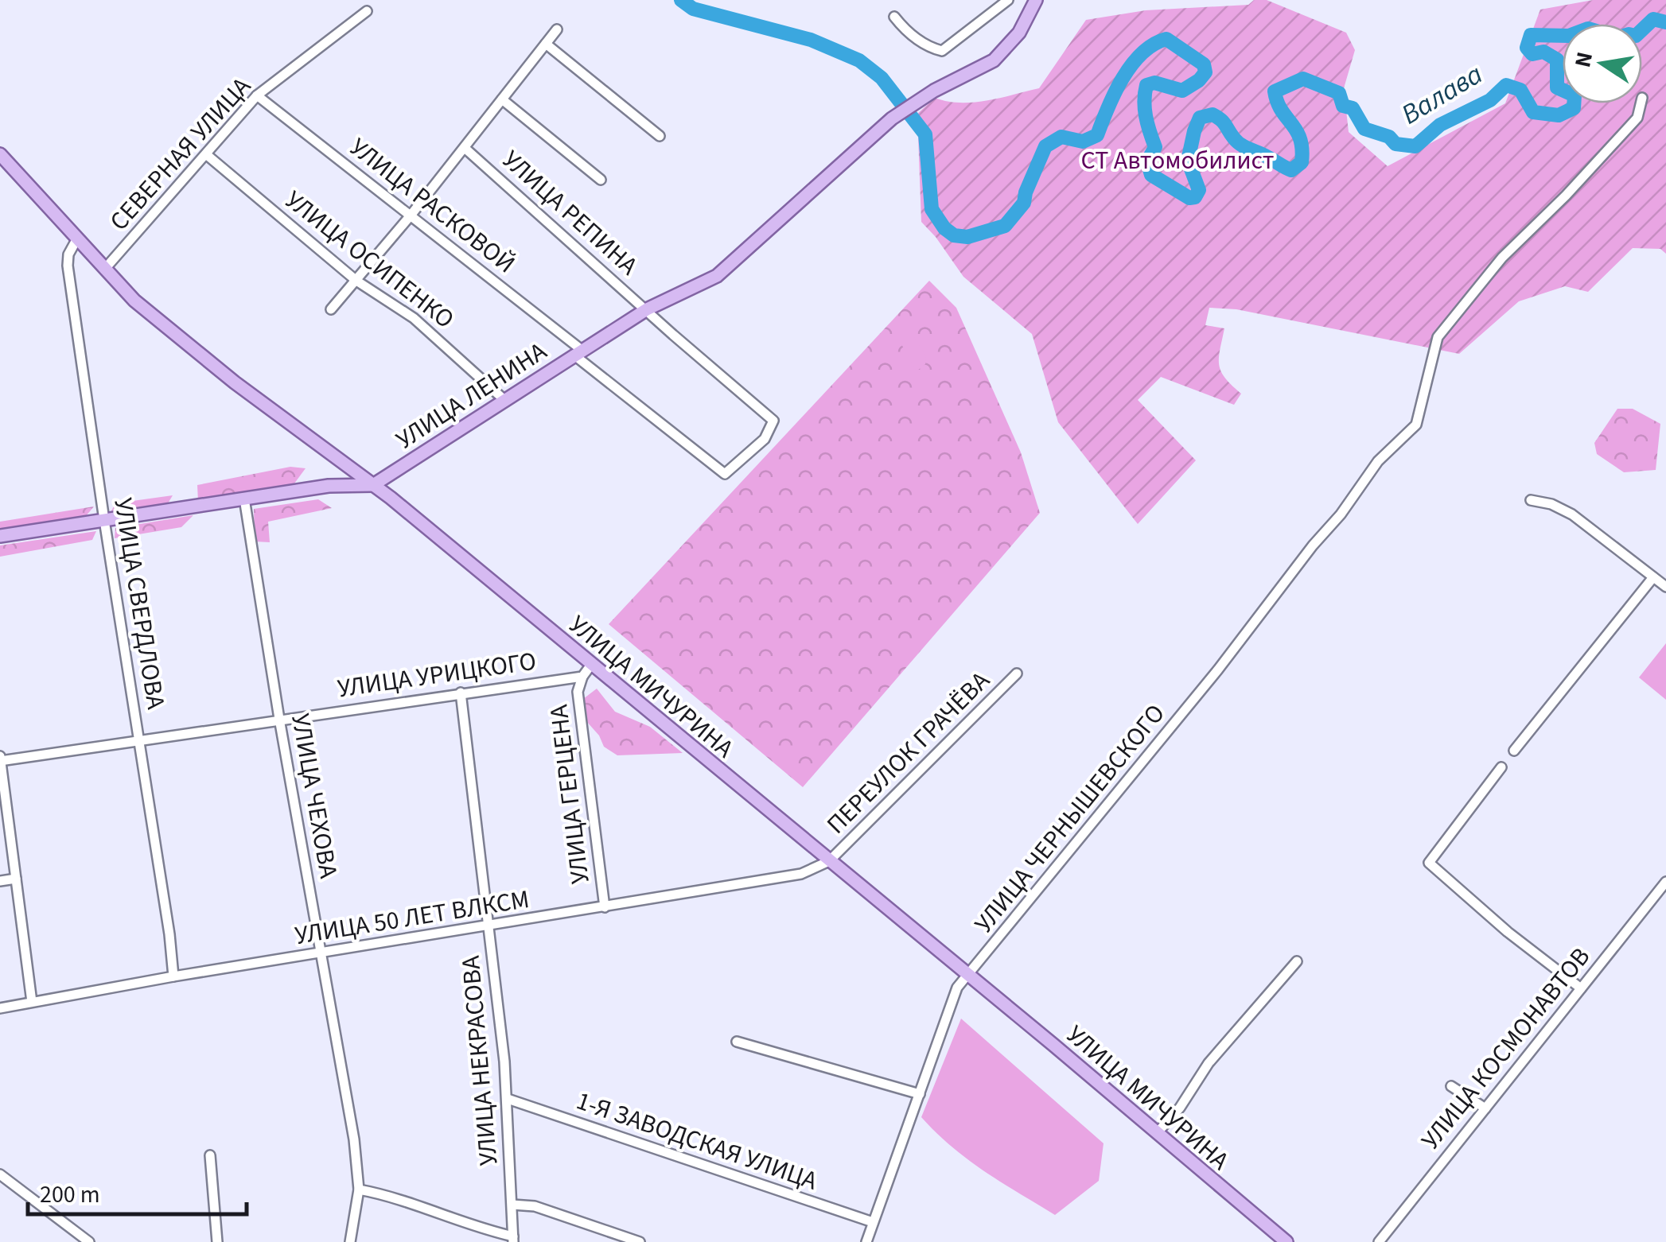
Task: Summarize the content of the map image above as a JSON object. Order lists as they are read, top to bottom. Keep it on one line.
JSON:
{"streets":{"main road":["УЛИЦА ЛЕНИНА","УЛИЦА МИЧУРИНА"],"street":["СЕВЕРНАЯ УЛИЦА","УЛИЦА РАСКОВОЙ","УЛИЦА РЕПИНА","УЛИЦА ОСИПЕНКО","УЛИЦА СВЕРДЛОВА","УЛИЦА УРИЦКОГО","ПЕРЕУЛОК ГРАЧЁВА","УЛИЦА ГЕРЦЕНА","УЛИЦА ЧЕХОВА","УЛИЦА ЧЕРНЫШЕВСКОГО","УЛИЦА 50 ЛЕТ ВЛКСМ","УЛИЦА КОСМОНАВТОВ","УЛИЦА НЕКРАСОВА","1-Я ЗАВОДСКАЯ УЛИЦА"]},"crossings":[["СЕВЕРНАЯ УЛИЦА","УЛИЦА РАСКОВОЙ"],["СЕВЕРНАЯ УЛИЦА","УЛИЦА ОСИПЕНКО"],["СЕВЕРНАЯ УЛИЦА","УЛИЦА МИЧУРИНА"],["УЛИЦА РАСКОВОЙ","УЛИЦА РЕПИНА"],["УЛИЦА РАСКОВОЙ","УЛИЦА ЛЕНИНА"],["УЛИЦА РЕПИНА","УЛИЦА ЛЕНИНА"],["УЛИЦА ОСИПЕНКО","УЛИЦА ЛЕНИНА"],["УЛИЦА ЛЕНИНА","УЛИЦА МИЧУРИНА"],["УЛИЦА СВЕРДЛОВА","УЛИЦА УРИЦКОГО"],["УЛИЦА СВЕРДЛОВА","УЛИЦА МИЧУРИНА"],["УЛИЦА СВЕРДЛОВА","УЛИЦА 50 ЛЕТ ВЛКСМ"],["УЛИЦА УРИЦКОГО","УЛИЦА ГЕРЦЕНА"],["УЛИЦА УРИЦКОГО","УЛИЦА ЧЕХОВА"],["УЛИЦА УРИЦКОГО","УЛИЦА НЕКРАСОВА"],["УЛИЦА МИЧУРИНА","ПЕРЕУЛОК ГРАЧЁВА"],["УЛИЦА МИЧУРИНА","УЛИЦА ЧЕРНЫШЕВСКОГО"],["УЛИЦА МИЧУРИНА","УЛИЦА 50 ЛЕТ ВЛКСМ"],["ПЕРЕУЛОК ГРАЧЁВА","УЛИЦА 50 ЛЕТ ВЛКСМ"],["УЛИЦА ГЕРЦЕНА","УЛИЦА 50 ЛЕТ ВЛКСМ"],["УЛИЦА ЧЕХОВА","УЛИЦА 50 ЛЕТ ВЛКСМ"],["УЛИЦА ЧЕРНЫШЕВСКОГО","1-Я ЗАВОДСКАЯ УЛИЦА"],["УЛИЦА 50 ЛЕТ ВЛКСМ","УЛИЦА НЕКРАСОВА"],["УЛИЦА НЕКРАСОВА","1-Я ЗАВОДСКАЯ УЛИЦА"]],"water":["Валава"],"parks":["СТ Автомобилист"],"scale_bar":"200 m","north":"left"}
